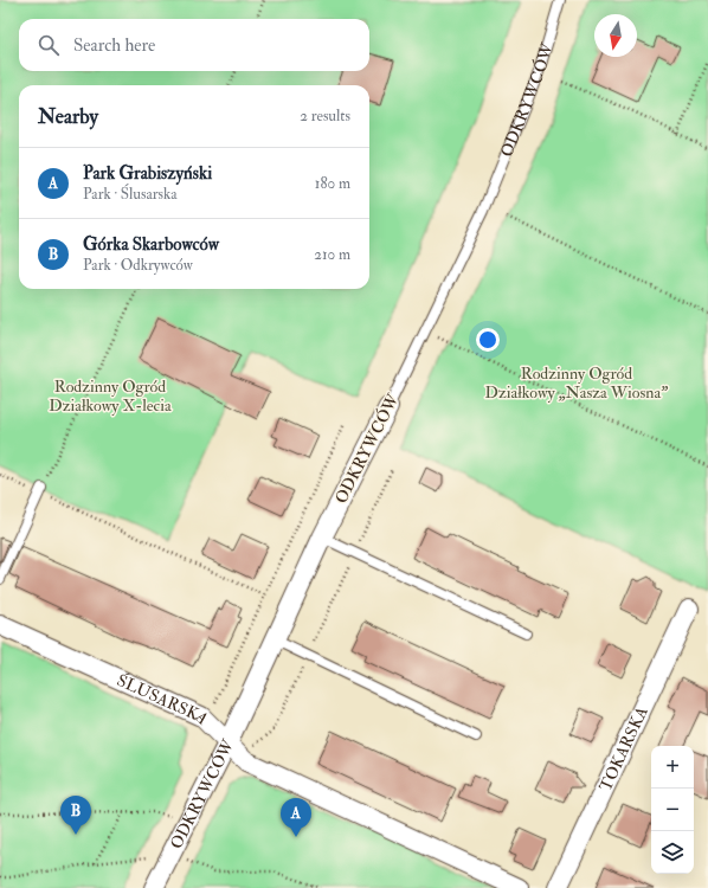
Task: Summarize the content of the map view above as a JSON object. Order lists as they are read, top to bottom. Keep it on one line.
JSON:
{"streets":{"street":["ODKRYWCÓW","ŚLUSARSKA","TOKARSKA"]},"crossings":[["ODKRYWCÓW","ŚLUSARSKA"]],"parks":["Rodzinny Ogród Działkowy „Nasza Wiosna”","Rodzinny Ogród Działkowy X-lecia"],"north":"bottom","page":{"search":"Search here","heading":["Nearby","2 results"],"list":[{"mark":"A","name":"Park Grabiszyński","note":"Park · Ślusarska","value":"180 m"},{"mark":"B","name":"Górka Skarbowców","note":"Park · Odkrywców","value":"210 m"}],"map_buttons":["+","−"],"pins":["B","A"]}}
